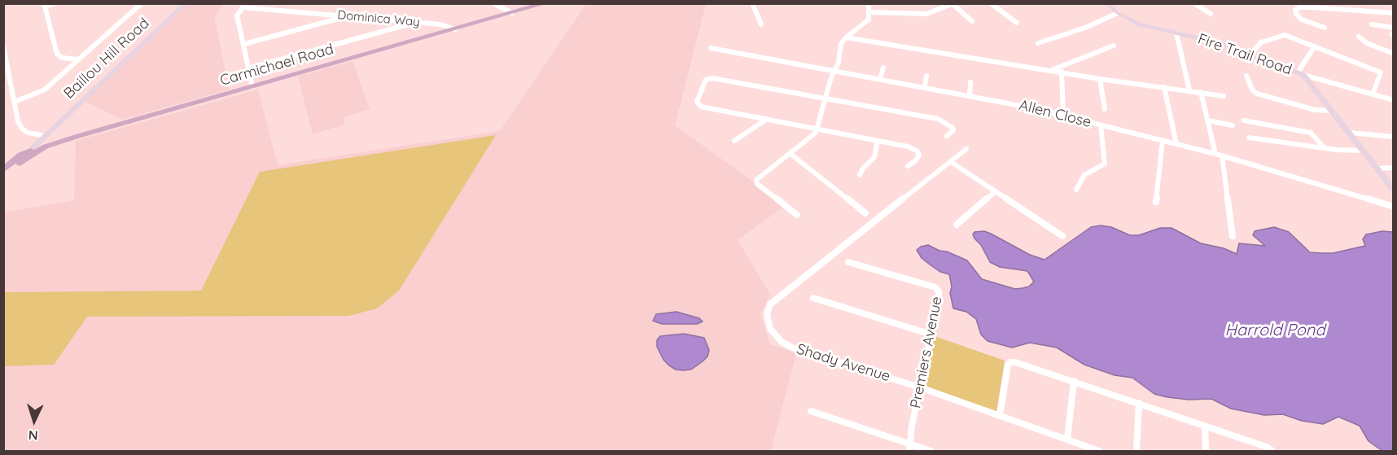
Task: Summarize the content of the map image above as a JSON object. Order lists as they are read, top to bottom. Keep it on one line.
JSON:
{"streets":{"main road":["Baillou Hill Road","Carmichael Road"],"street":["Dominica Way","Fire Trail Road","Allen Close","Premiers Avenue","Shady Avenue"]},"crossings":[["Dominica Way","Carmichael Road"],["Baillou Hill Road","Carmichael Road"],["Premiers Avenue","Shady Avenue"]],"water":["Harrold Pond"],"north":"bottom"}
